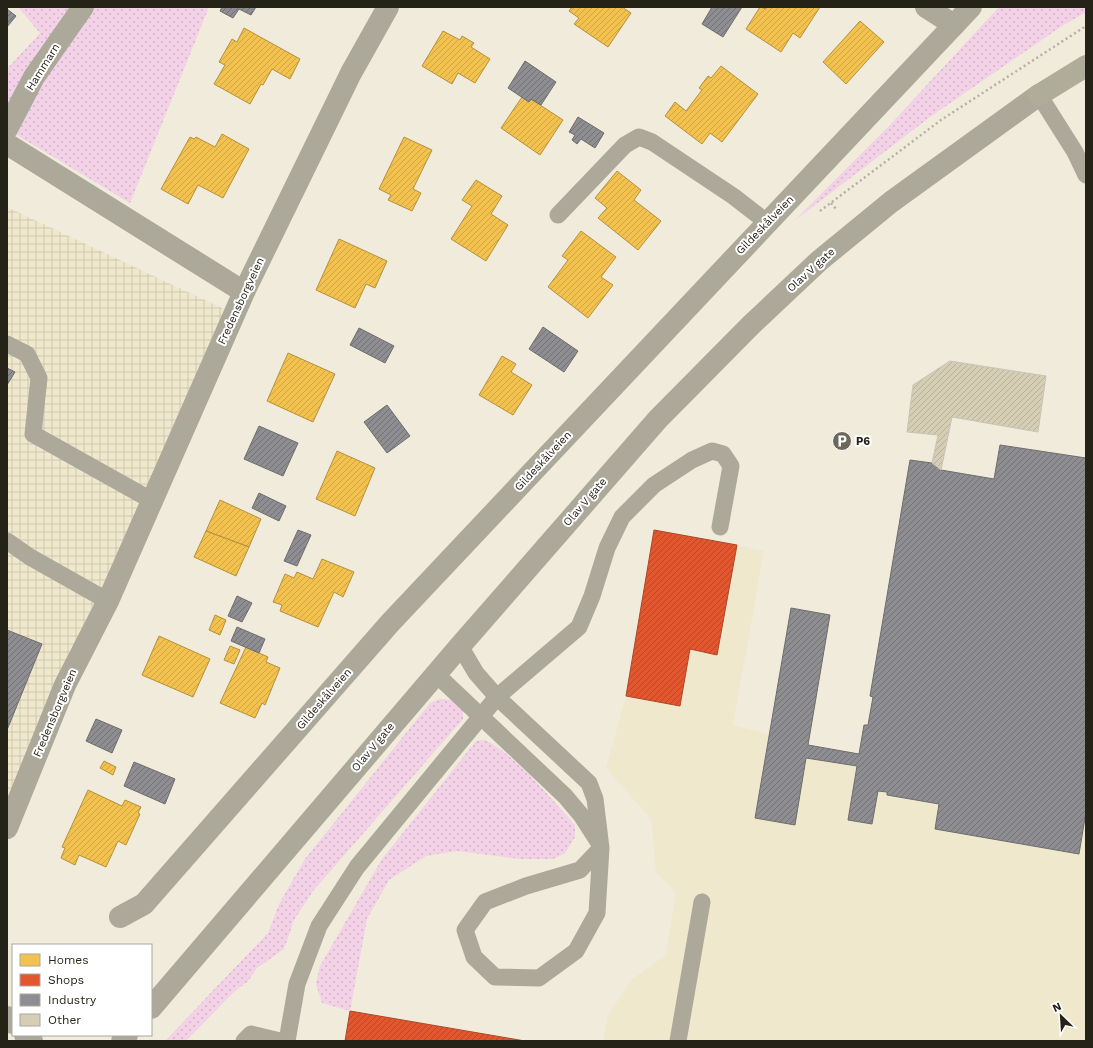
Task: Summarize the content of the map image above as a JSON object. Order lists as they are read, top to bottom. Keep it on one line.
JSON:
{"streets":{"highway":["Olav V gate"],"street":["Hammarn","Gildeskålveien","Fredensborgveien"]},"places":{"parking":["P6"]},"legend":["Homes","Shops","Industry","Other"],"north":"top left"}
